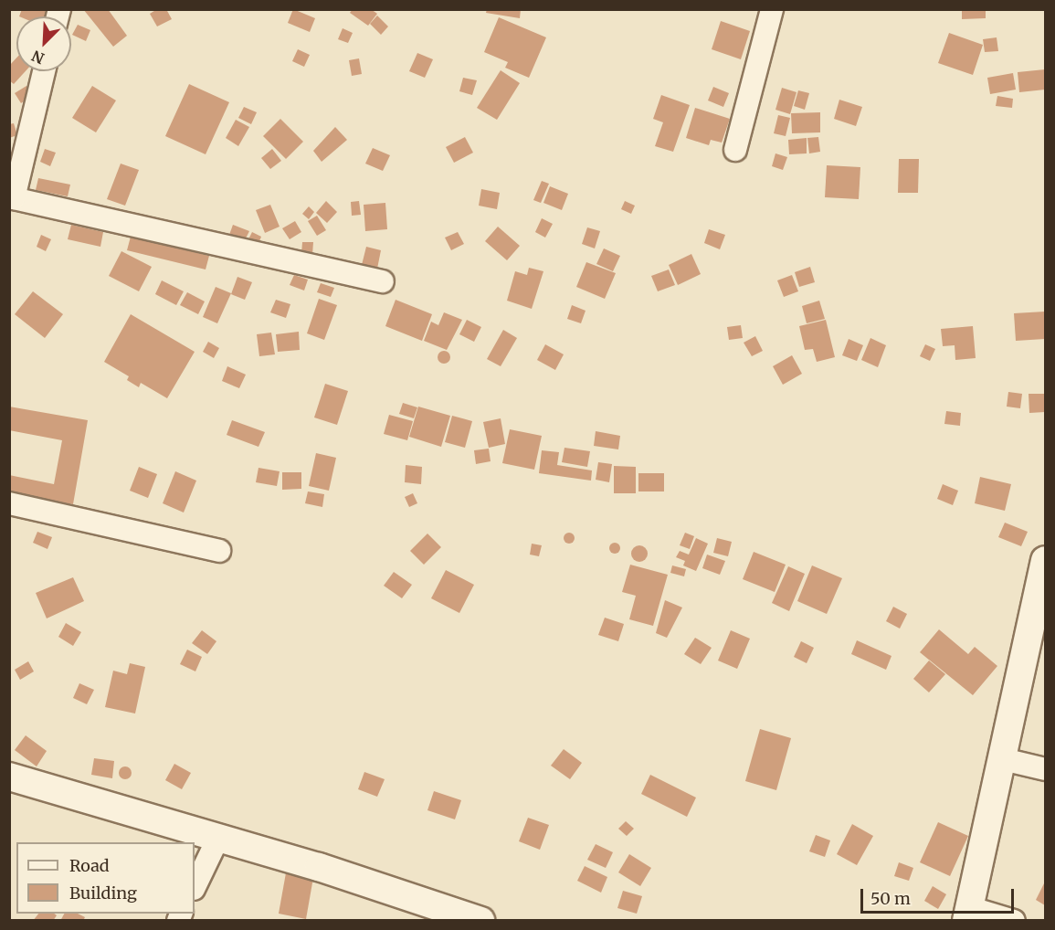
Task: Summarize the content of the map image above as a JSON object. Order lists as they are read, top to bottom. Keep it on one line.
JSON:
{"legend":["Road","Building"],"scale_bar":"50 m","north":"bottom left"}
